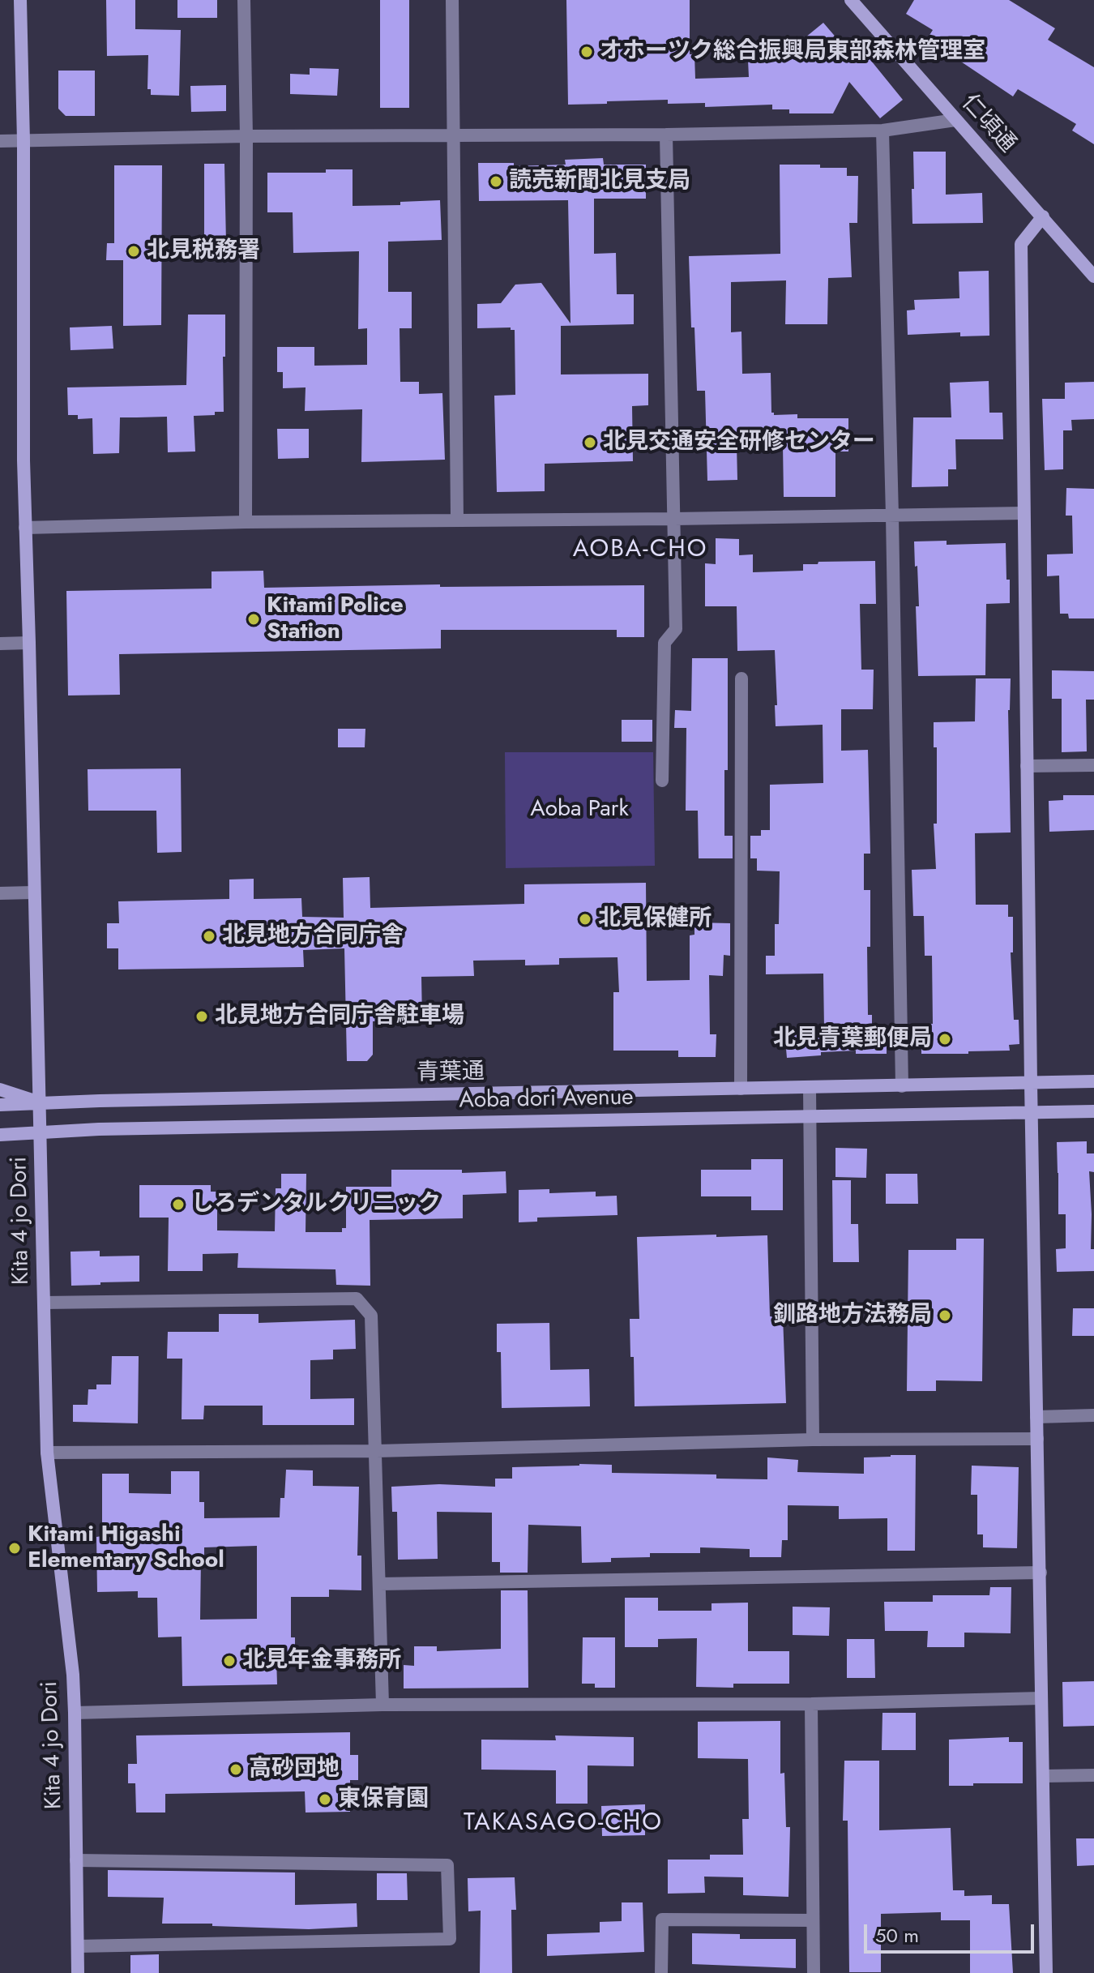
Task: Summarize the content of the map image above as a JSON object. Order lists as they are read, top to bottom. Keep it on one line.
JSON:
{"streets":{"street":["仁頃通","青葉通","Aoba dori Avenue","Kita 4 jo Dori"]},"crossings":[["青葉通","Kita 4 jo Dori"],["Aoba dori Avenue","Kita 4 jo Dori"]],"districts":["AOBA-CHO","TAKASAGO-CHO"],"parks":["Aoba Park"],"places":["オホーツク総合振興局東部森林管理室","読売新聞北見支局","北見税務署","北見交通安全研修センター","Kitami Police Station","北見保健所","北見地方合同庁舎","北見地方合同庁舎駐車場","北見青葉郵便局","しろデンタルクリニック","釧路地方法務局","Kitami Higashi Elementary School","北見年金事務所","高砂団地","東保育園"],"scale_bar":"50 m"}
